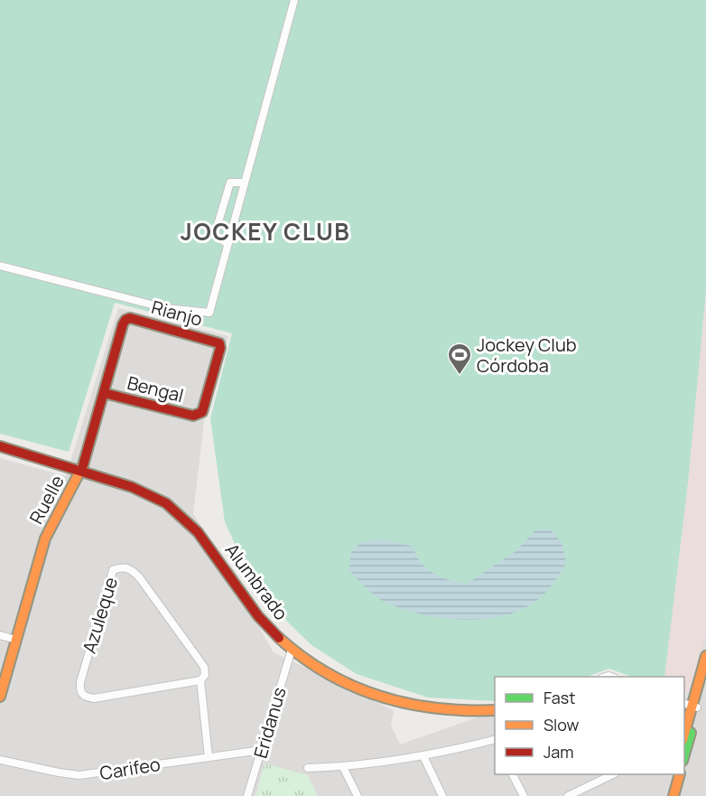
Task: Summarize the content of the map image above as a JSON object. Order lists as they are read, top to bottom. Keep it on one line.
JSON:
{"streets":{"street":["Rianjo","Bengal","Ruelle","Alumbrado","Azuleque","Eridanus","Carifeo"]},"crossings":[["Rianjo","Bengal"],["Rianjo","Ruelle"],["Bengal","Ruelle"],["Ruelle","Alumbrado"],["Alumbrado","Eridanus"],["Azuleque","Carifeo"],["Eridanus","Carifeo"]],"districts":["JOCKEY CLUB"],"places":{"sports":["Jockey Club Córdoba"]},"legend":["Fast","Slow","Jam"]}
